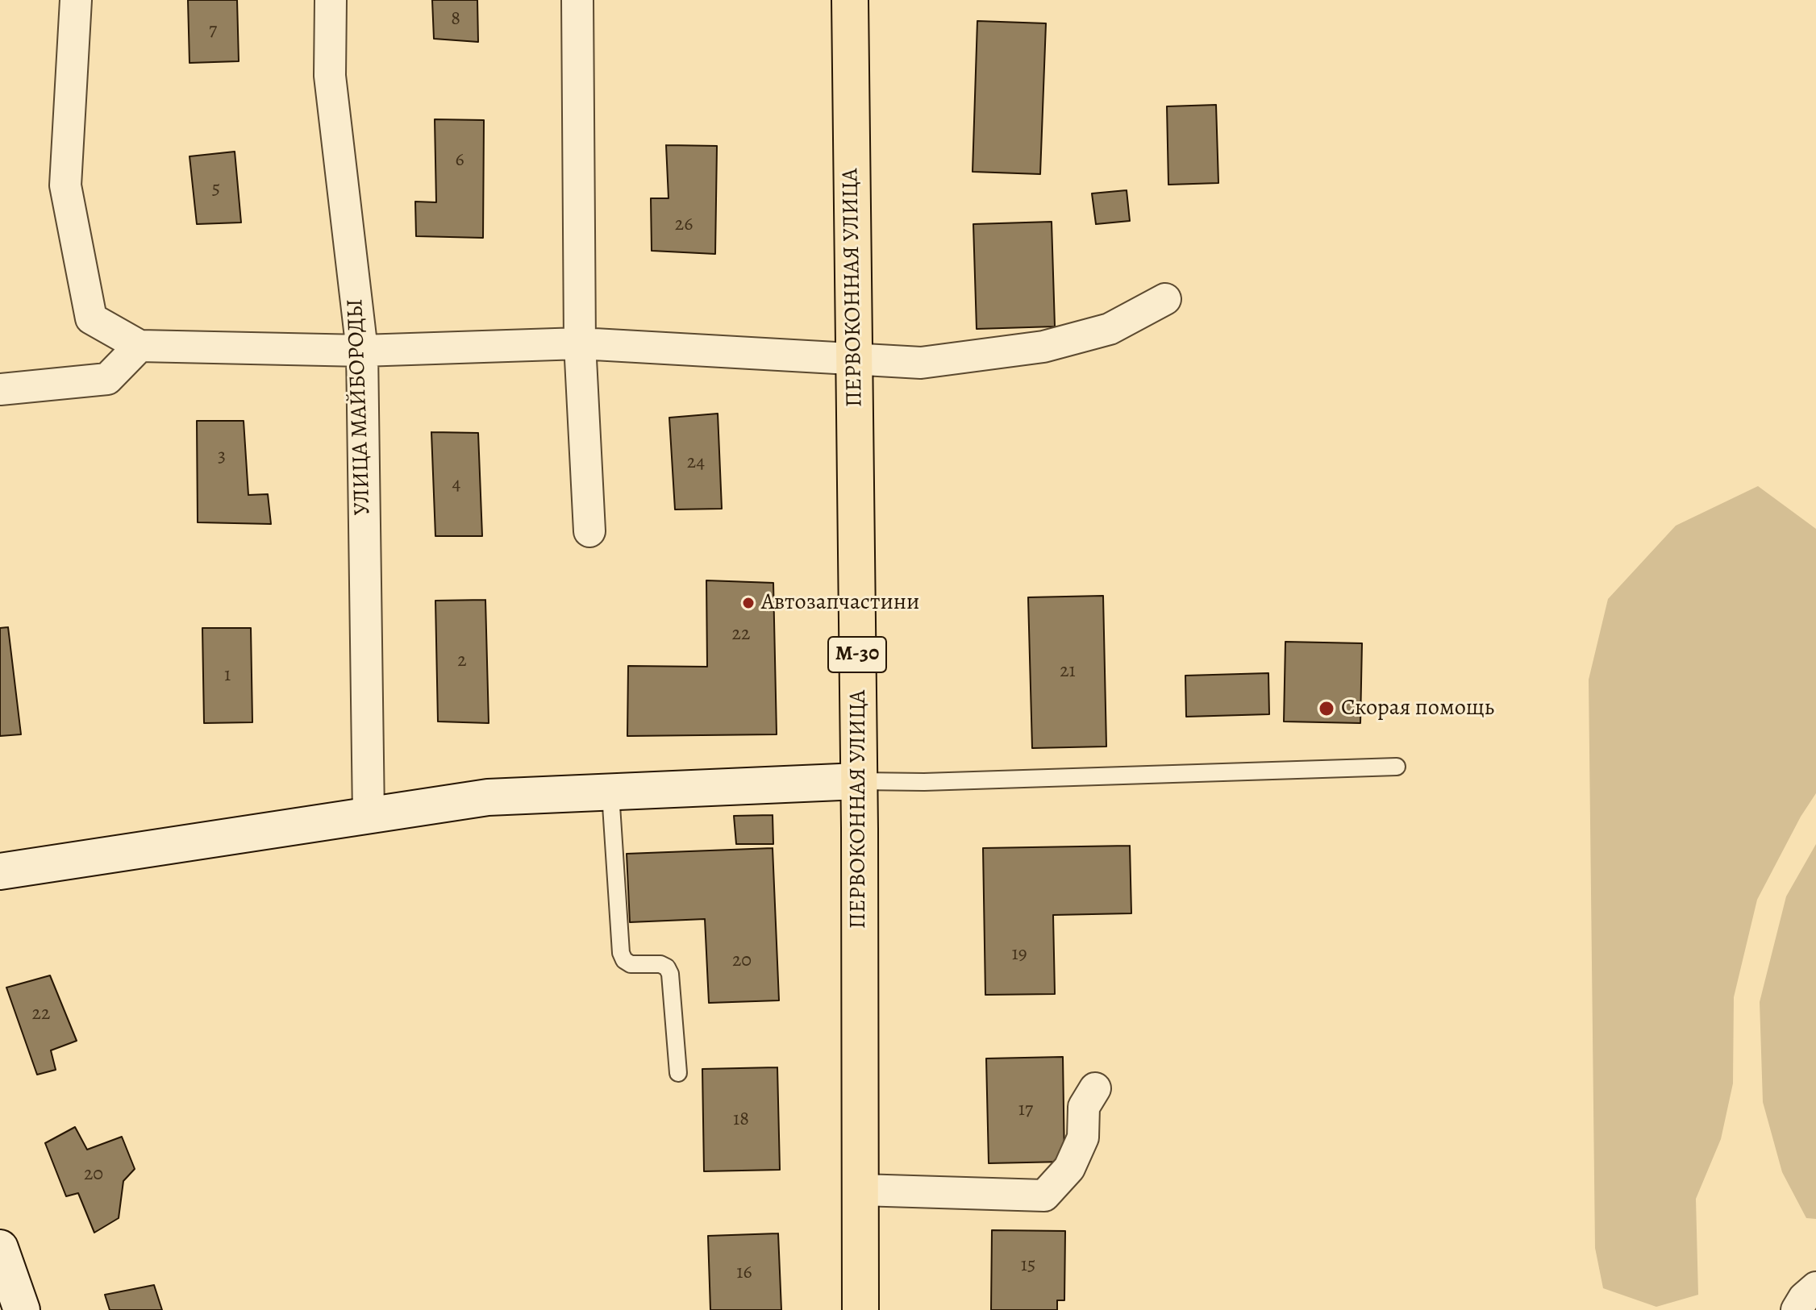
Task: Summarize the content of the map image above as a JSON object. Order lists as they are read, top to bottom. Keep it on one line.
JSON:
{"streets":{"highway":["ПЕРВОКОННАЯ УЛИЦА","М-30"],"street":["УЛИЦА МАЙБОРОДЫ"]},"places":["Автозапчастини","Скорая помощь"],"house_numbers":["8","7","6","5","26","3","24","4","22","2","21","1","19","20","22","17","18","20","15","16"]}
